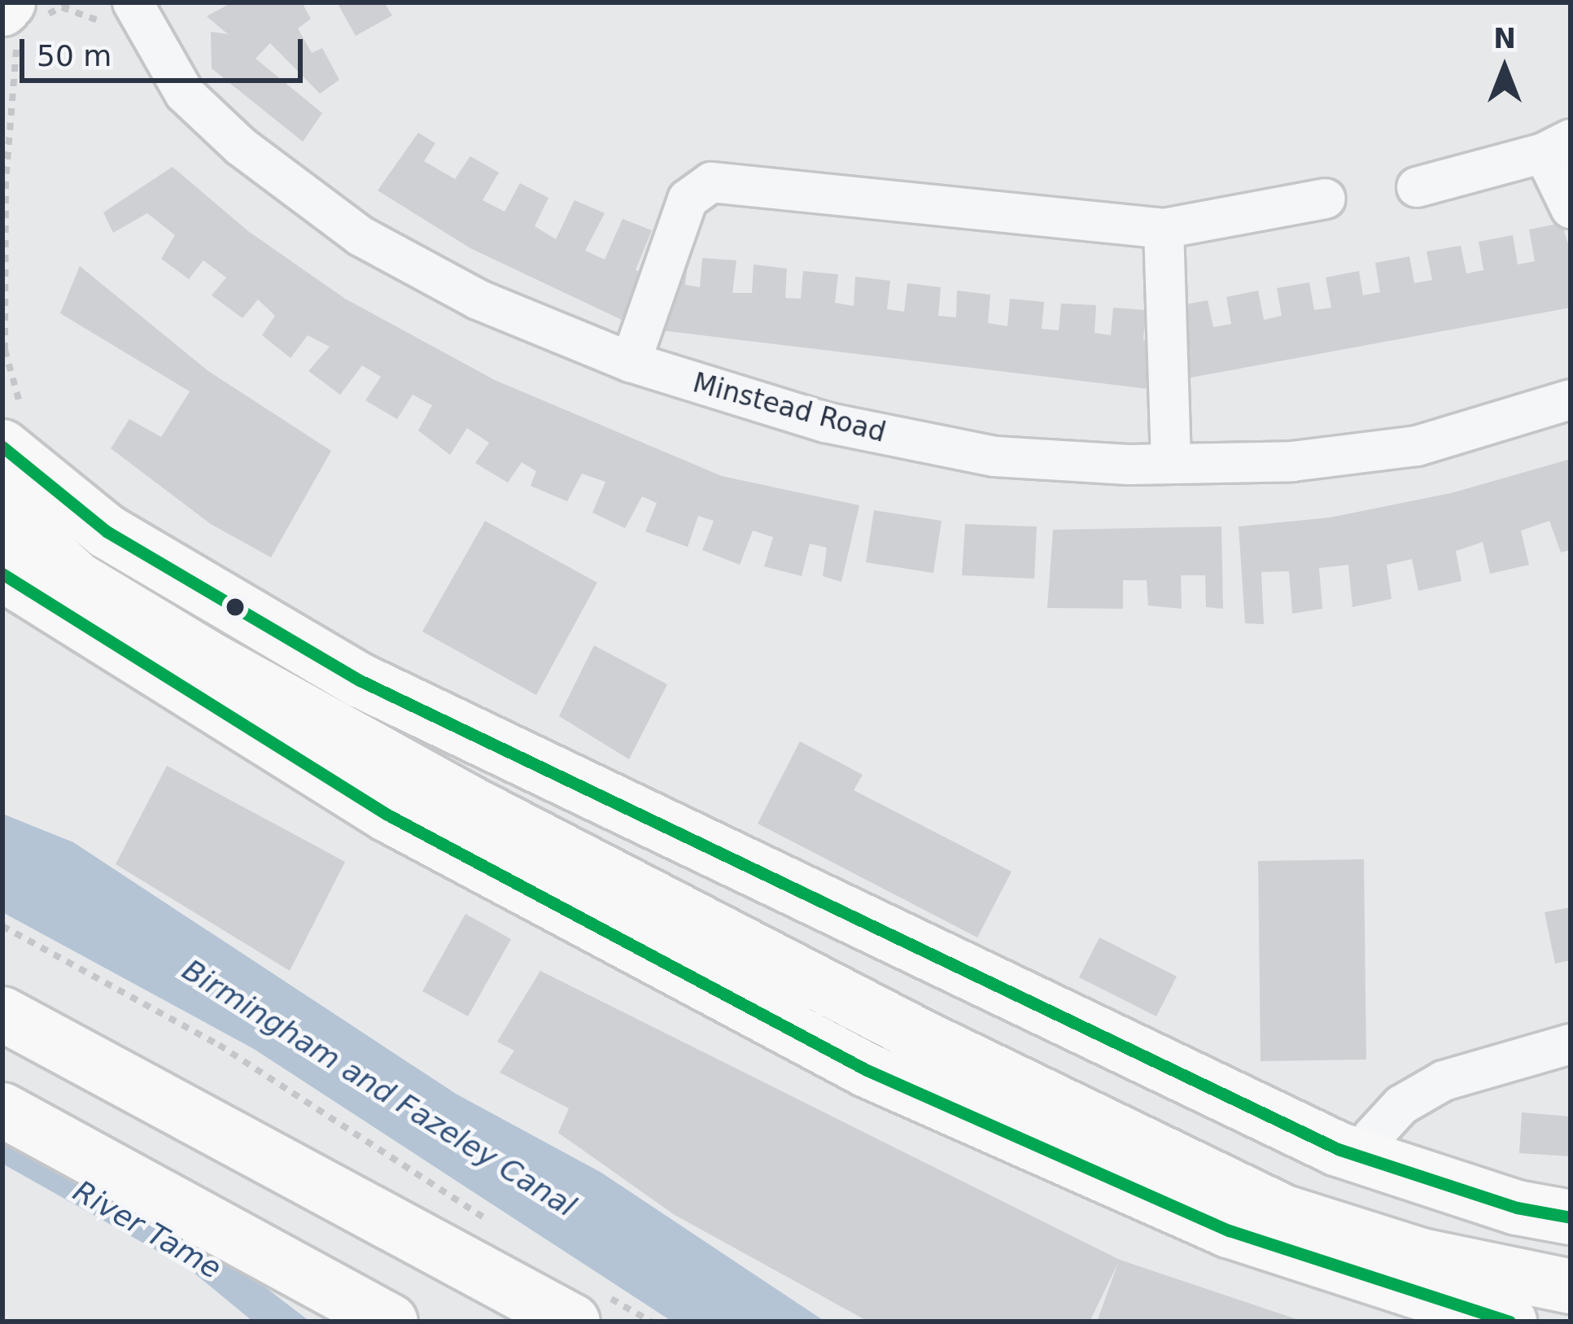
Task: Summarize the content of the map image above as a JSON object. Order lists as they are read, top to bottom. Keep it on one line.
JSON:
{"streets":{"street":["Minstead Road"]},"water":["Birmingham and Fazeley Canal","River Tame"],"scale_bar":"50 m","north":"top"}
